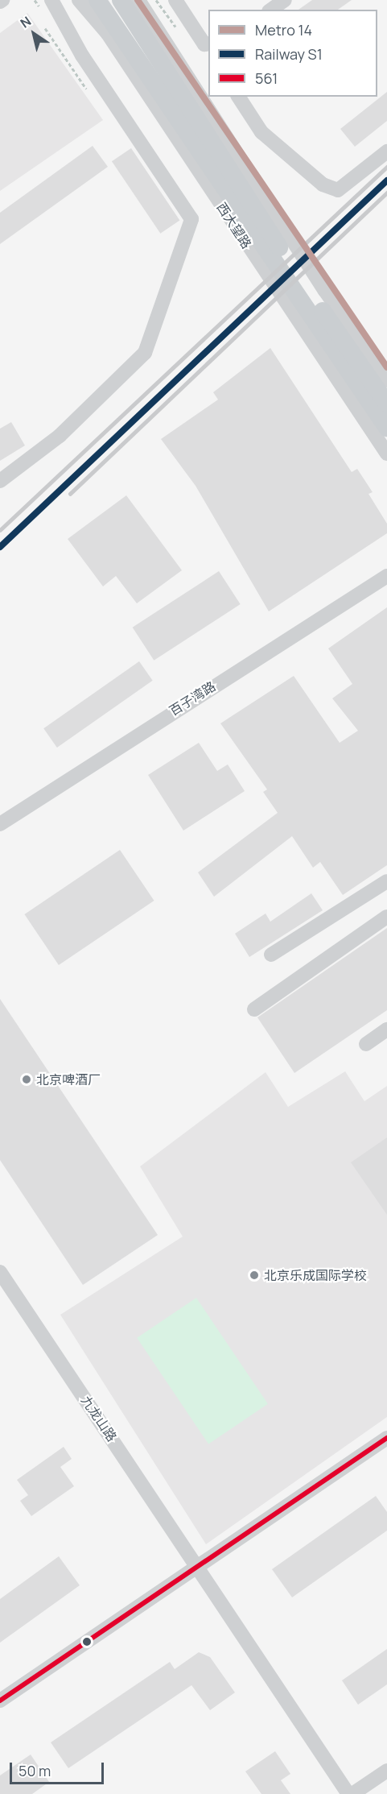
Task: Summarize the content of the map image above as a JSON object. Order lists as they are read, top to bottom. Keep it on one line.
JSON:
{"streets":{"main road":["西大望路"],"street":["百子湾路","九龙山路"]},"places":["北京啤酒厂","北京乐成国际学校"],"lines":["metro line 14","rail line S1","transit line 561"],"legend":["Metro 14","Railway S1","561"],"scale_bar":"50 m","north":"top left"}
